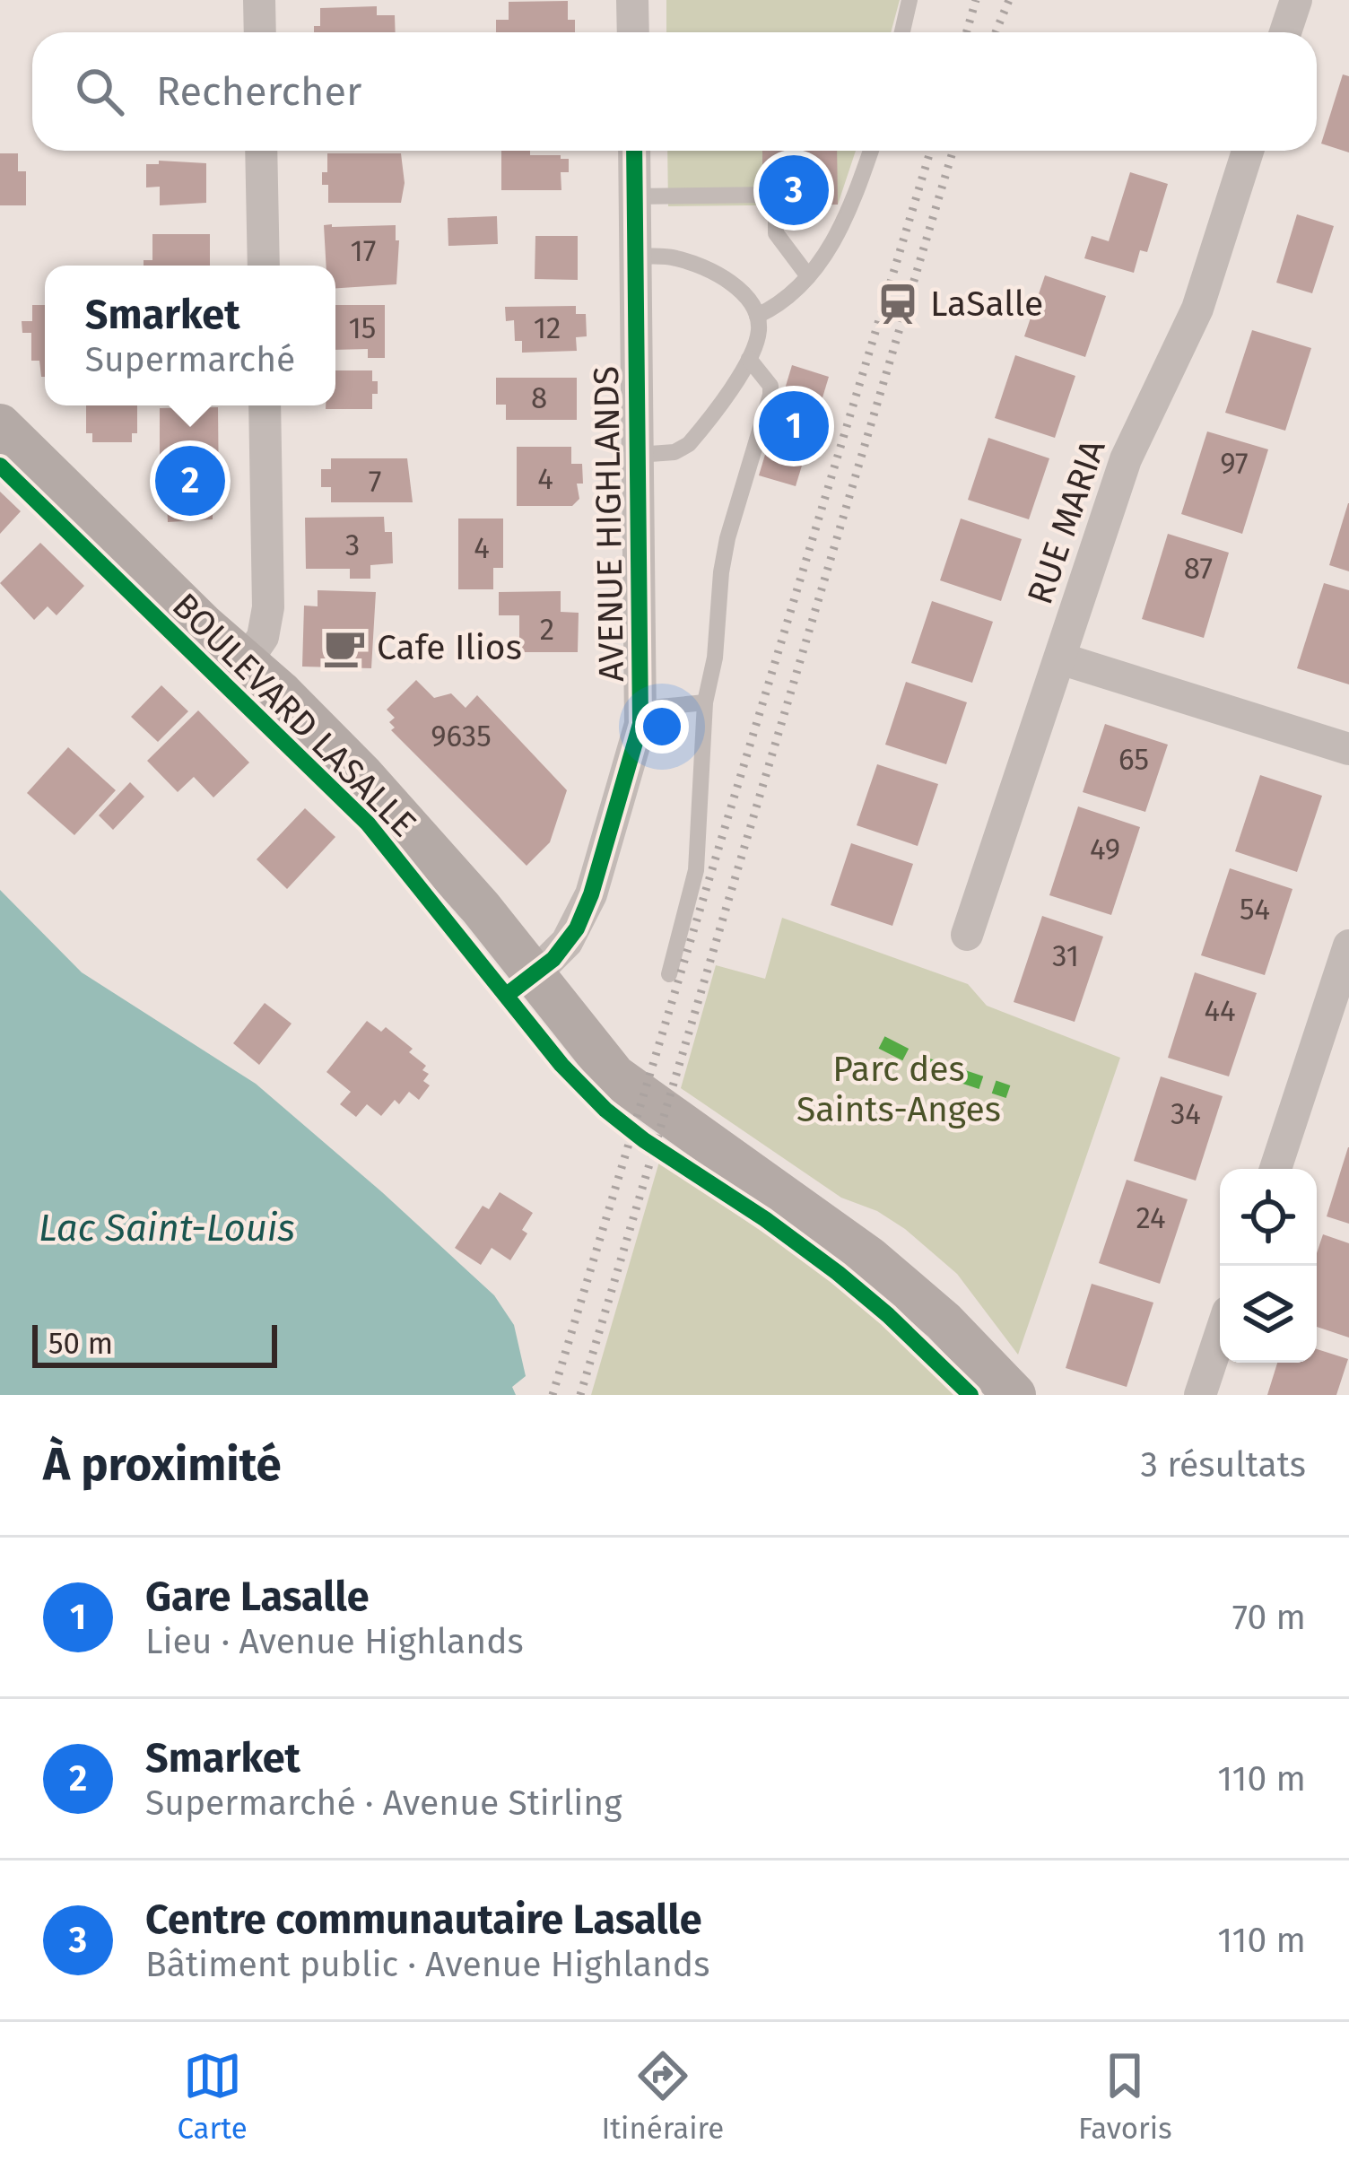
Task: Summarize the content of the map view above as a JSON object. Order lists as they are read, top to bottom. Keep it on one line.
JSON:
{"streets":{"main road":["BOULEVARD LASALLE"],"street":["RUE MARIA","AVENUE HIGHLANDS"]},"crossings":[["AVENUE HIGHLANDS","BOULEVARD LASALLE"]],"water":["Lac Saint-Louis"],"parks":["Parc des Saints-Anges"],"places":{"station":["LaSalle"],"cafe":["Cafe Ilios"]},"house_numbers":["17","15","12","8","97","4","7","3","4","87","2","9635","65","49","54","31","44","34","24"],"scale_bar":"50 m","page":{"search":"Rechercher","pins":["3","1","2"],"popup":["Smarket","Supermarché"],"scale":"50 m","heading":["À proximité","3 résultats"],"list":[{"mark":"1","name":"Gare Lasalle","note":"Lieu · Avenue Highlands","value":"70 m"},{"mark":"2","name":"Smarket","note":"Supermarché · Avenue Stirling","value":"110 m"},{"mark":"3","name":"Centre communautaire Lasalle","note":"Bâtiment public · Avenue Highlands","value":"110 m"}],"nav":["Carte","Itinéraire","Favoris"]}}
